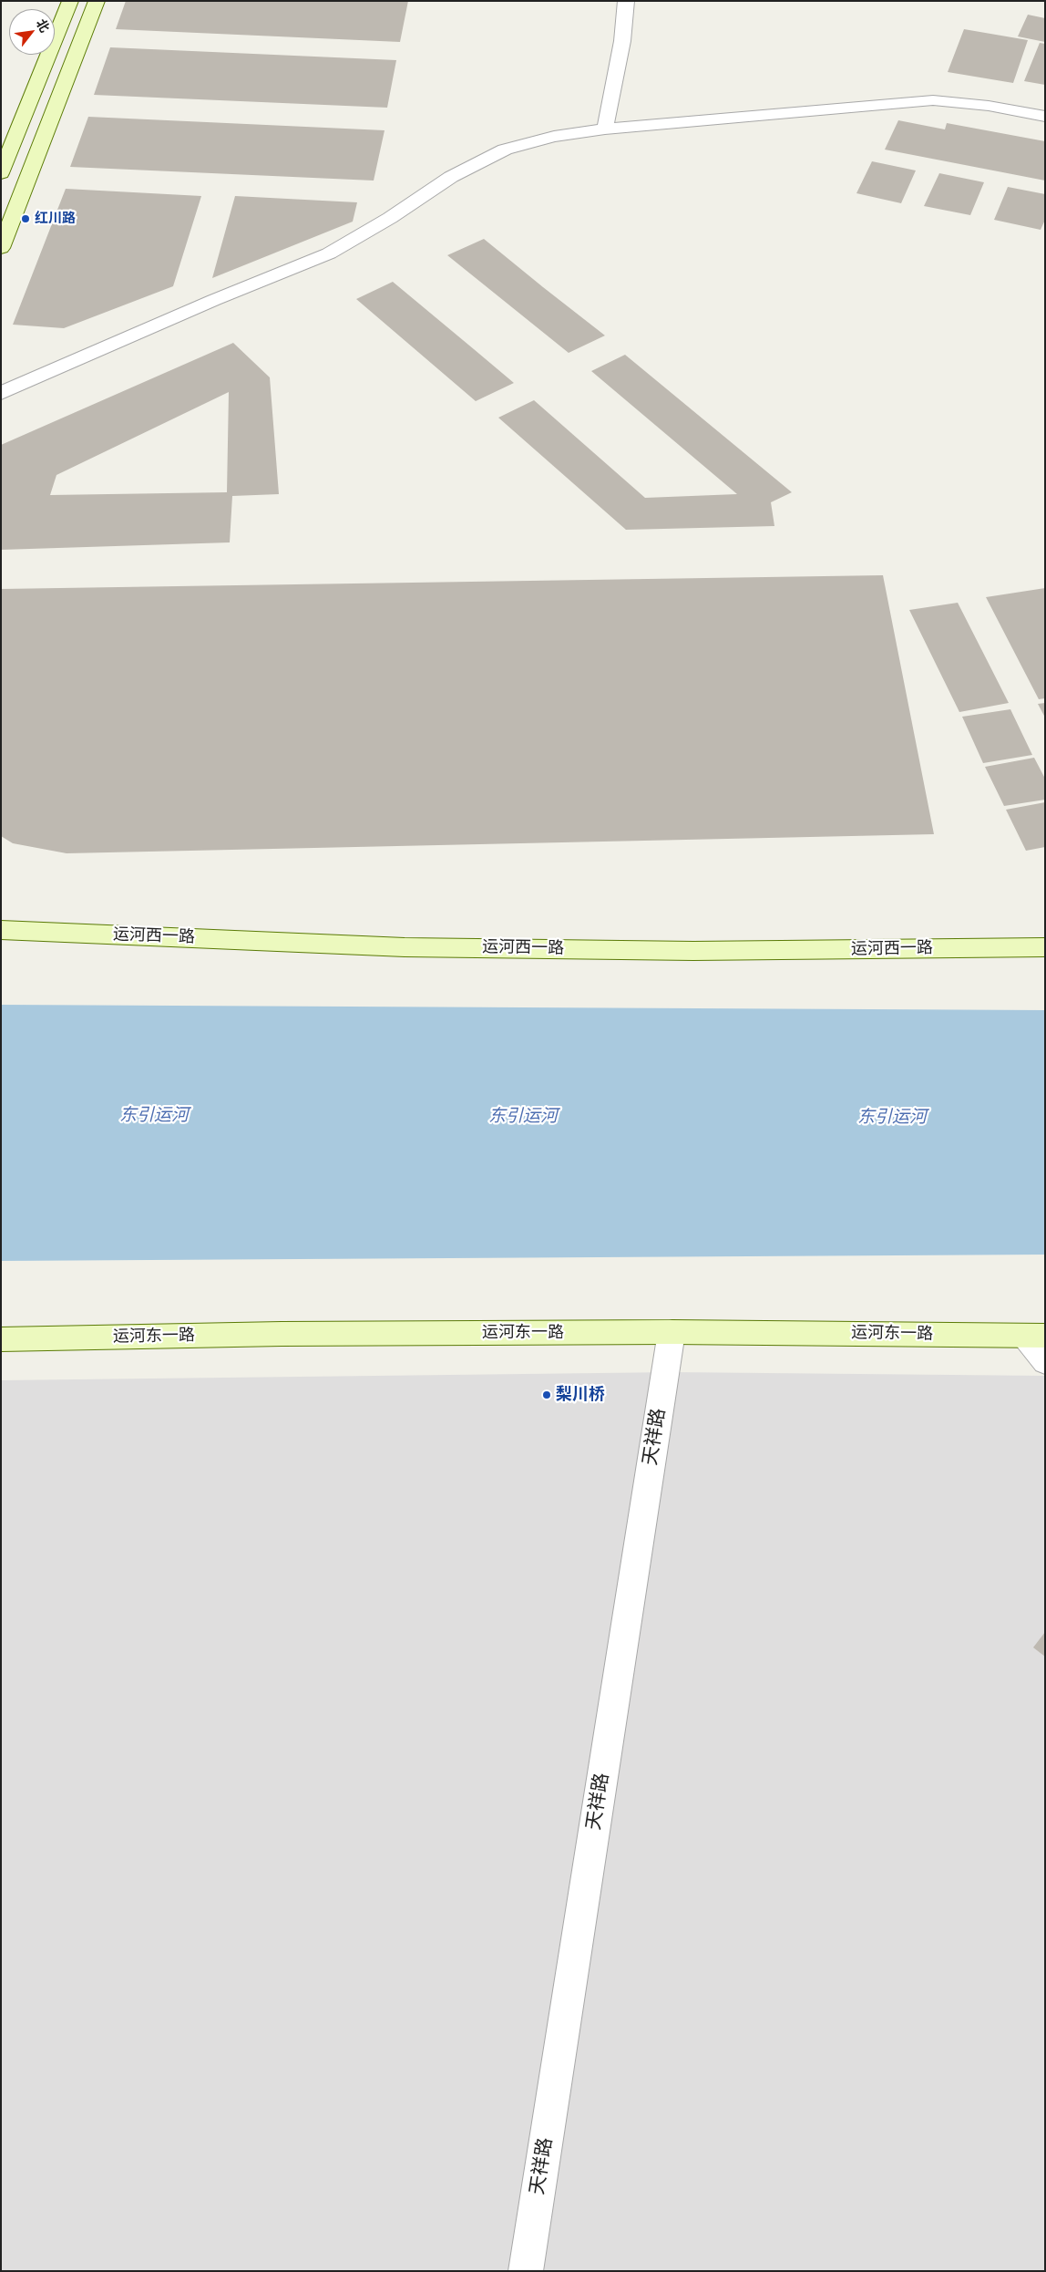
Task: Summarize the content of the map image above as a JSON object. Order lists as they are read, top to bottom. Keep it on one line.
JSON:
{"streets":{"street":["运河西一路","运河东一路","天祥路"]},"crossings":[["运河东一路","天祥路"]],"water":["东引运河"],"places":["红川路","梨川桥"],"north":"top right"}
